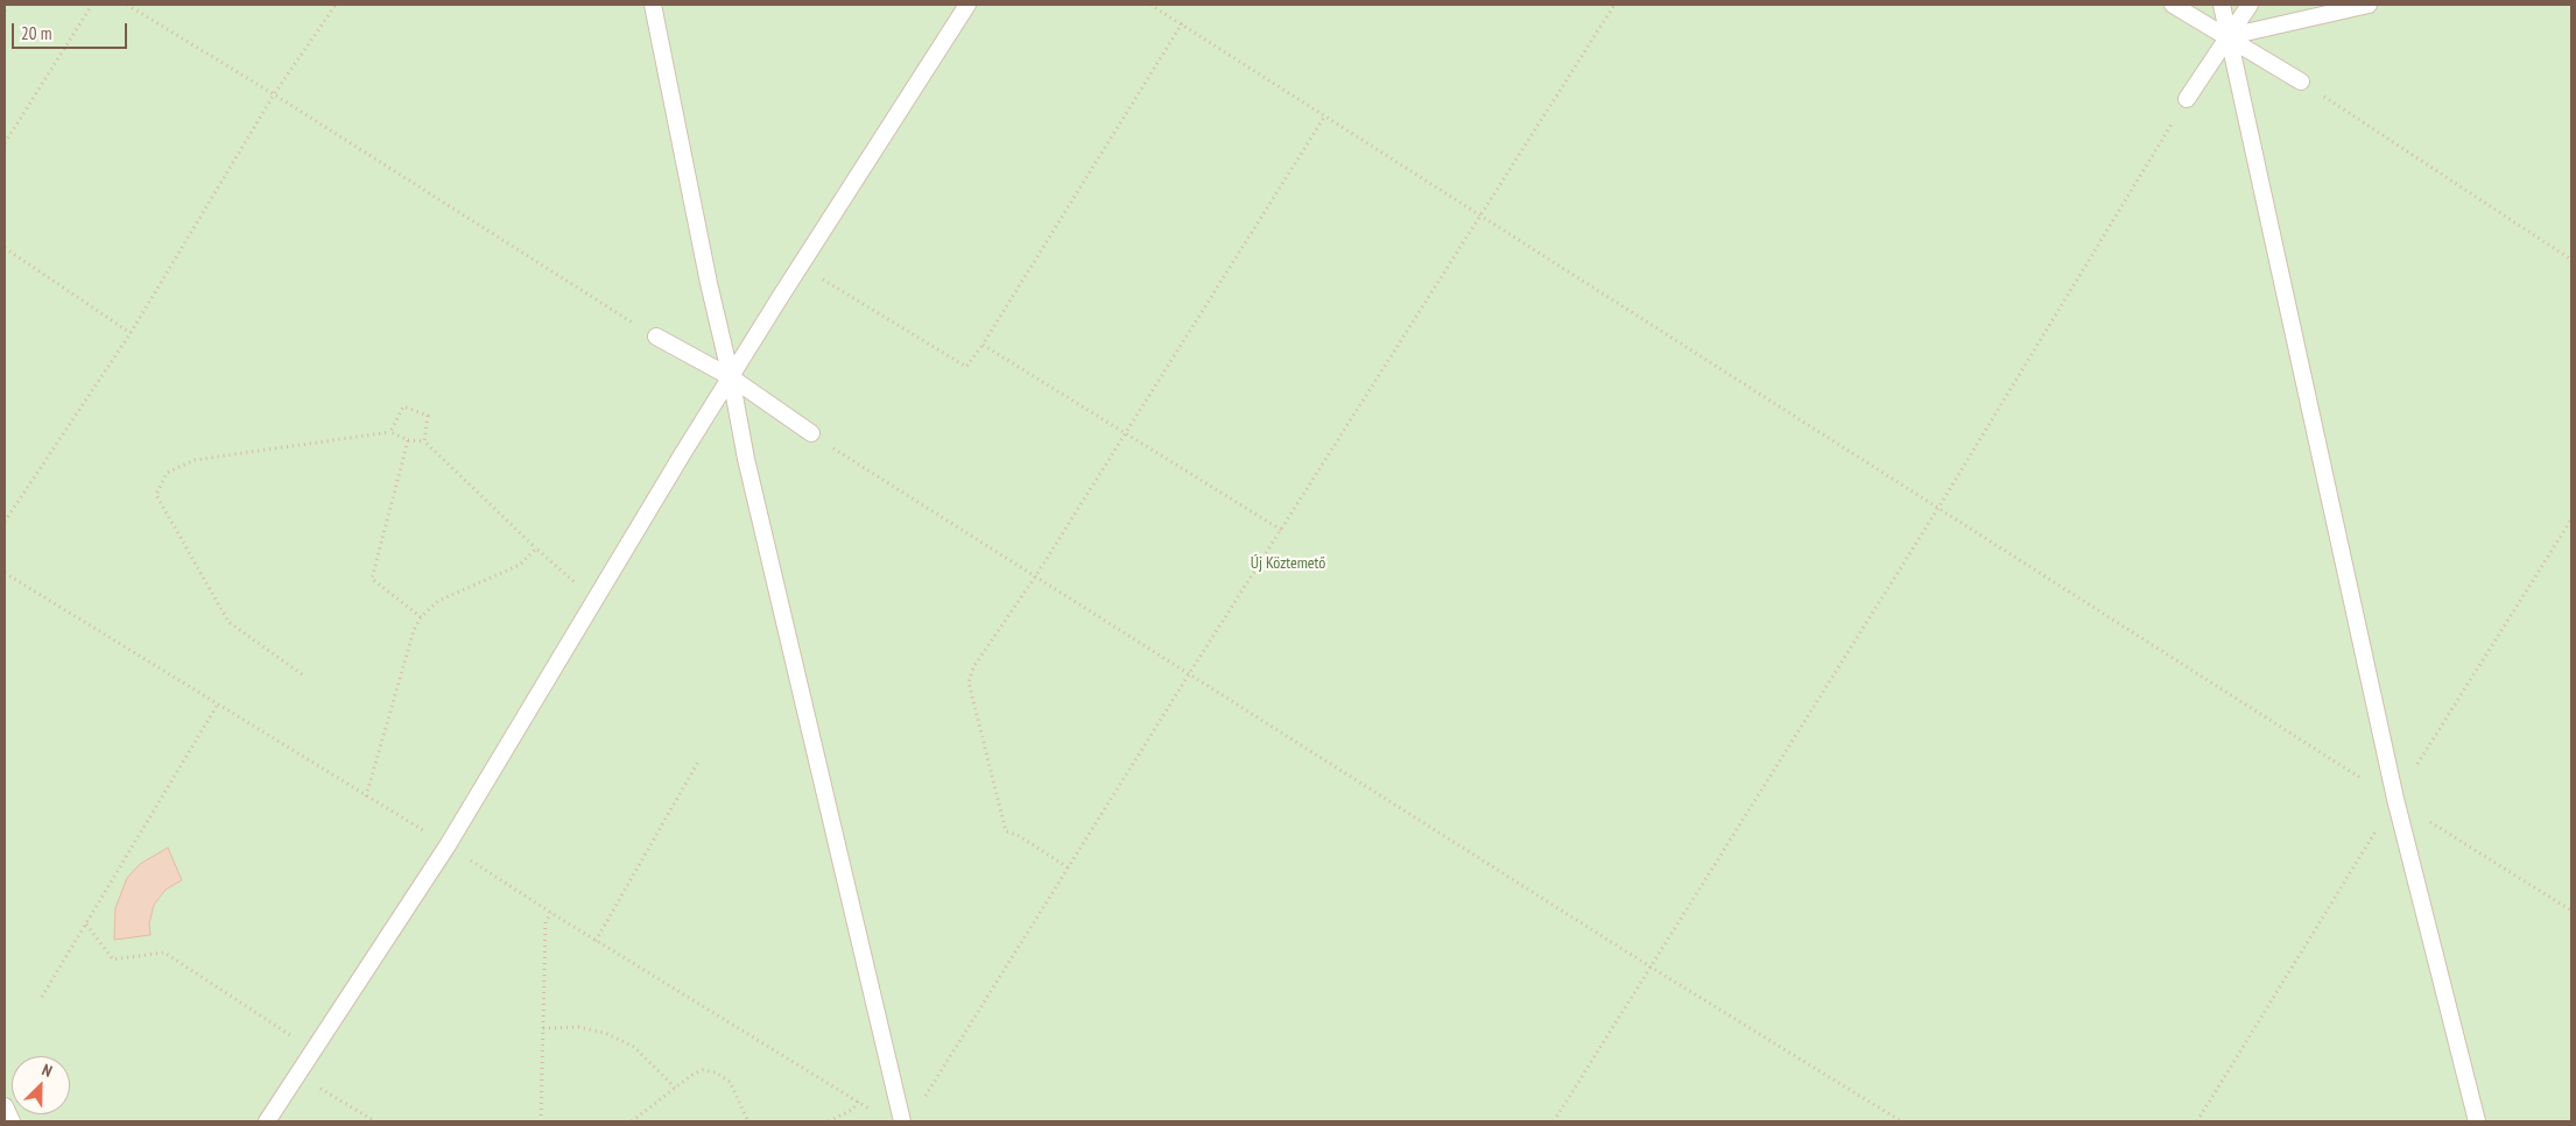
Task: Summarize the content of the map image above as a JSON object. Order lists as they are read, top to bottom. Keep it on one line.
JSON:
{"parks":["Új Köztemető"],"scale_bar":"20 m","north":"top right"}
